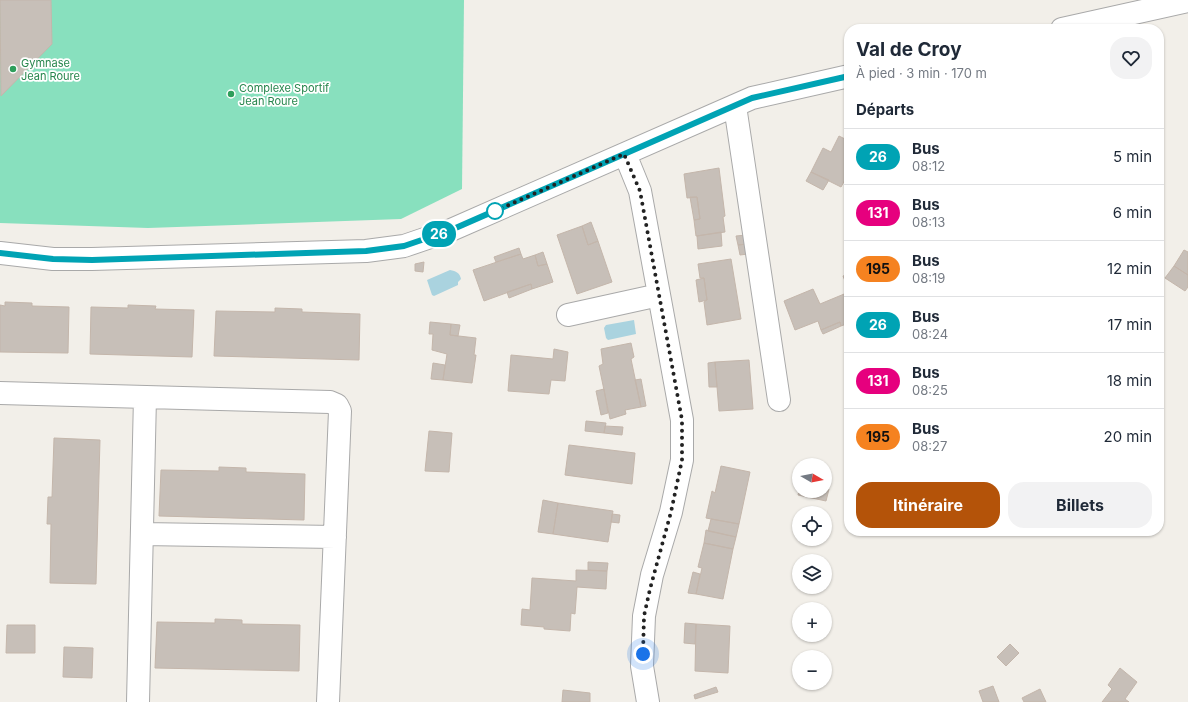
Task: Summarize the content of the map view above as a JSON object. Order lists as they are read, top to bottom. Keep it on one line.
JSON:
{"places":["Gymnase Jean Roure","Complexe Sportif Jean Roure"],"lines":["bus line 26"],"north":"right","page":{"on_map":"26","heading":[["Val de Croy","À pied · 3 min · 170 m"],"Départs"],"list":[{"mark":"26","name":"Bus","note":"08:12","value":"5 min"},{"mark":"131","name":"Bus","note":"08:13","value":"6 min"},{"mark":"195","name":"Bus","note":"08:19","value":"12 min"},{"mark":"26","name":"Bus","note":"08:24","value":"17 min"},{"mark":"131","name":"Bus","note":"08:25","value":"18 min"},{"mark":"195","name":"Bus","note":"08:27","value":"20 min"}],"map_buttons":["+","−"],"buttons":["Itinéraire","Billets"]}}
